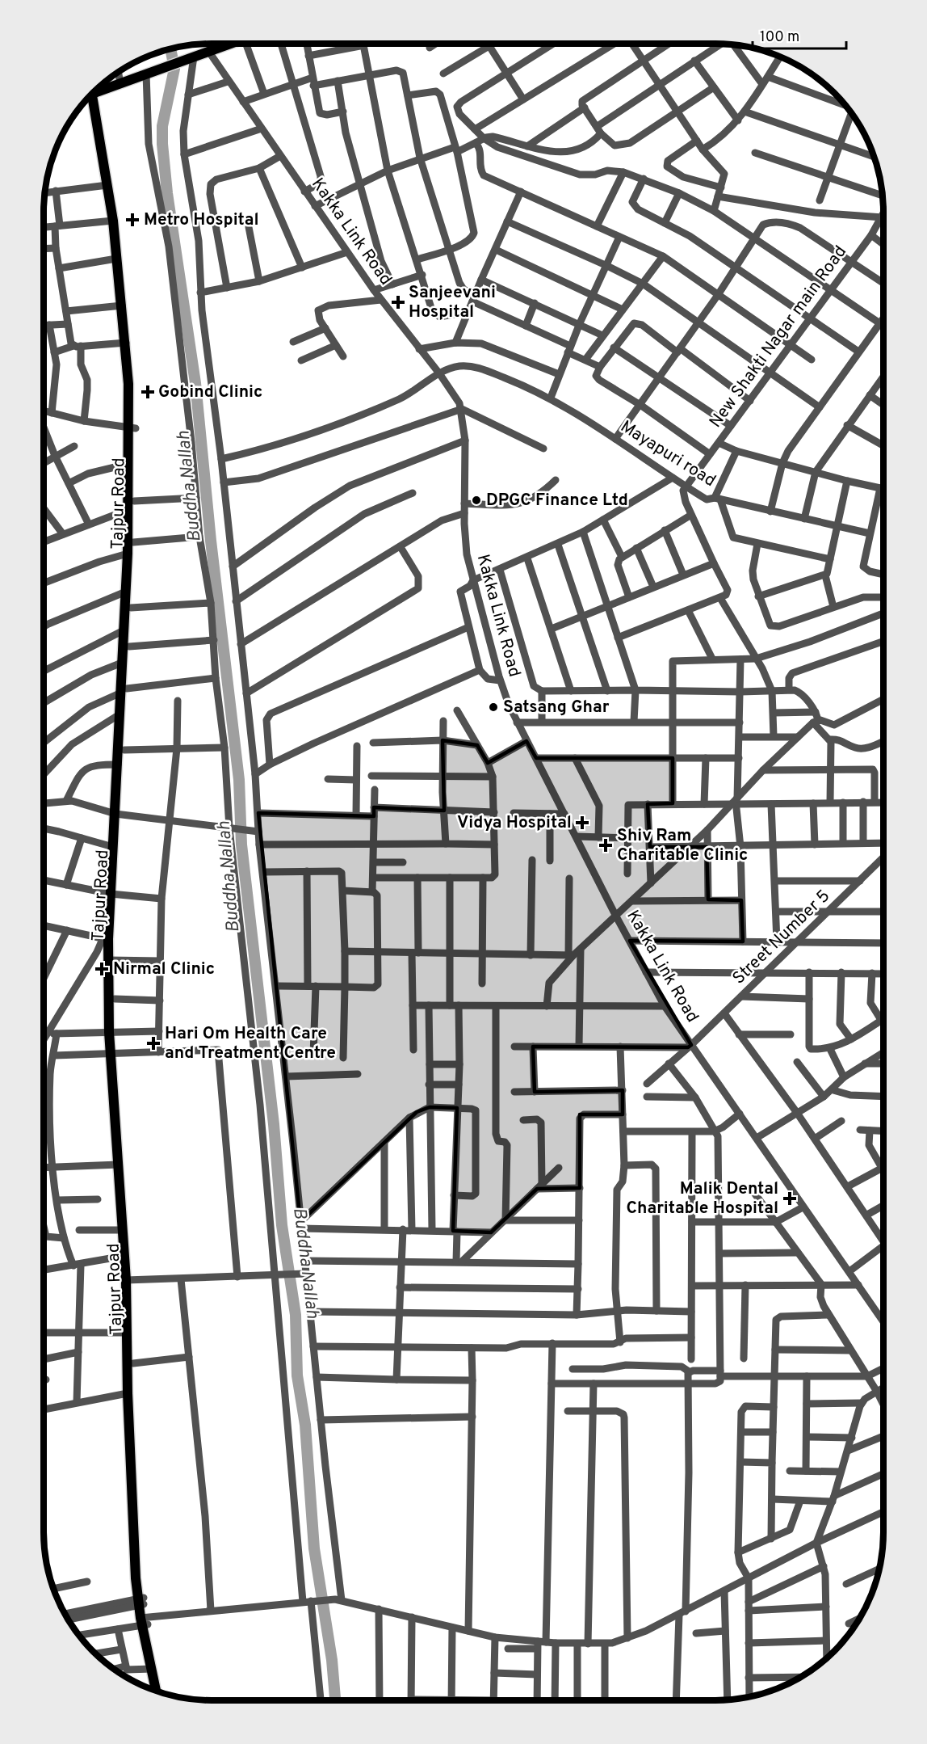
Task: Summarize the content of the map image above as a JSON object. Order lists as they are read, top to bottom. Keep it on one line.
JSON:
{"streets":{"main road":["Tajpur Road"],"street":["Kakka Link Road","New Shakti Nagar main Road","Mayapuri road","Street Number 5"]},"crossings":[["Kakka Link Road","Mayapuri road"],["Kakka Link Road","Street Number 5"],["New Shakti Nagar main Road","Mayapuri road"]],"water":["Buddha Nallah"],"places":{"health":["Metro Hospital","Sanjeevani Hospital","Gobind Clinic","Vidya Hospital","Shiv Ram Charitable Clinic","Nirmal Clinic","Hari Om Health Care and Treatment Centre","Malik Dental Charitable Hospital"],"other":["DPGC Finance Ltd","Satsang Ghar"]},"scale_bar":"100 m"}
